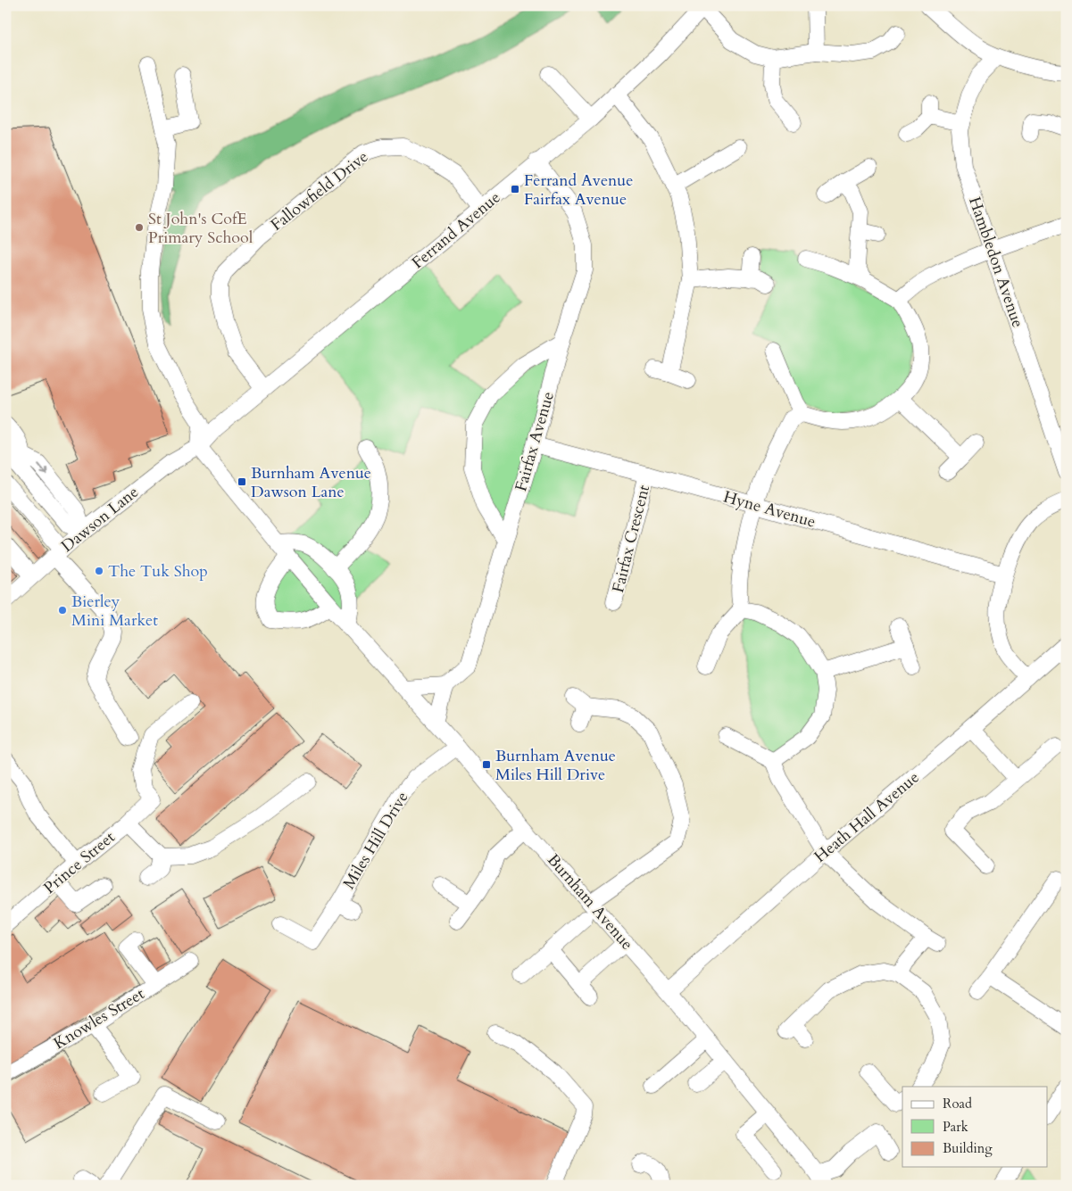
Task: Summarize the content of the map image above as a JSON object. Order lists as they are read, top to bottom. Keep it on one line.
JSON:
{"streets":{"street":["Fallowfield Drive","Ferrand Avenue","Hambledon Avenue","Fairfax Avenue","Hyne Avenue","Dawson Lane","Fairfax Crescent","Heath Hall Avenue","Miles Hill Drive","Prince Street","Burnham Avenue","Knowles Street"]},"crossings":[["Fallowfield Drive","Ferrand Avenue"],["Ferrand Avenue","Fairfax Avenue"],["Ferrand Avenue","Dawson Lane"],["Ferrand Avenue","Burnham Avenue"],["Fairfax Avenue","Hyne Avenue"],["Hyne Avenue","Fairfax Crescent"],["Dawson Lane","Burnham Avenue"],["Heath Hall Avenue","Burnham Avenue"],["Miles Hill Drive","Burnham Avenue"]],"places":{"transit":["Ferrand Avenue Fairfax Avenue","Burnham Avenue Dawson Lane","Burnham Avenue Miles Hill Drive"],"other":["St John's CofE Primary School","The Tuk Shop","Bierley Mini Market"]},"legend":["Road","Park","Building"]}
